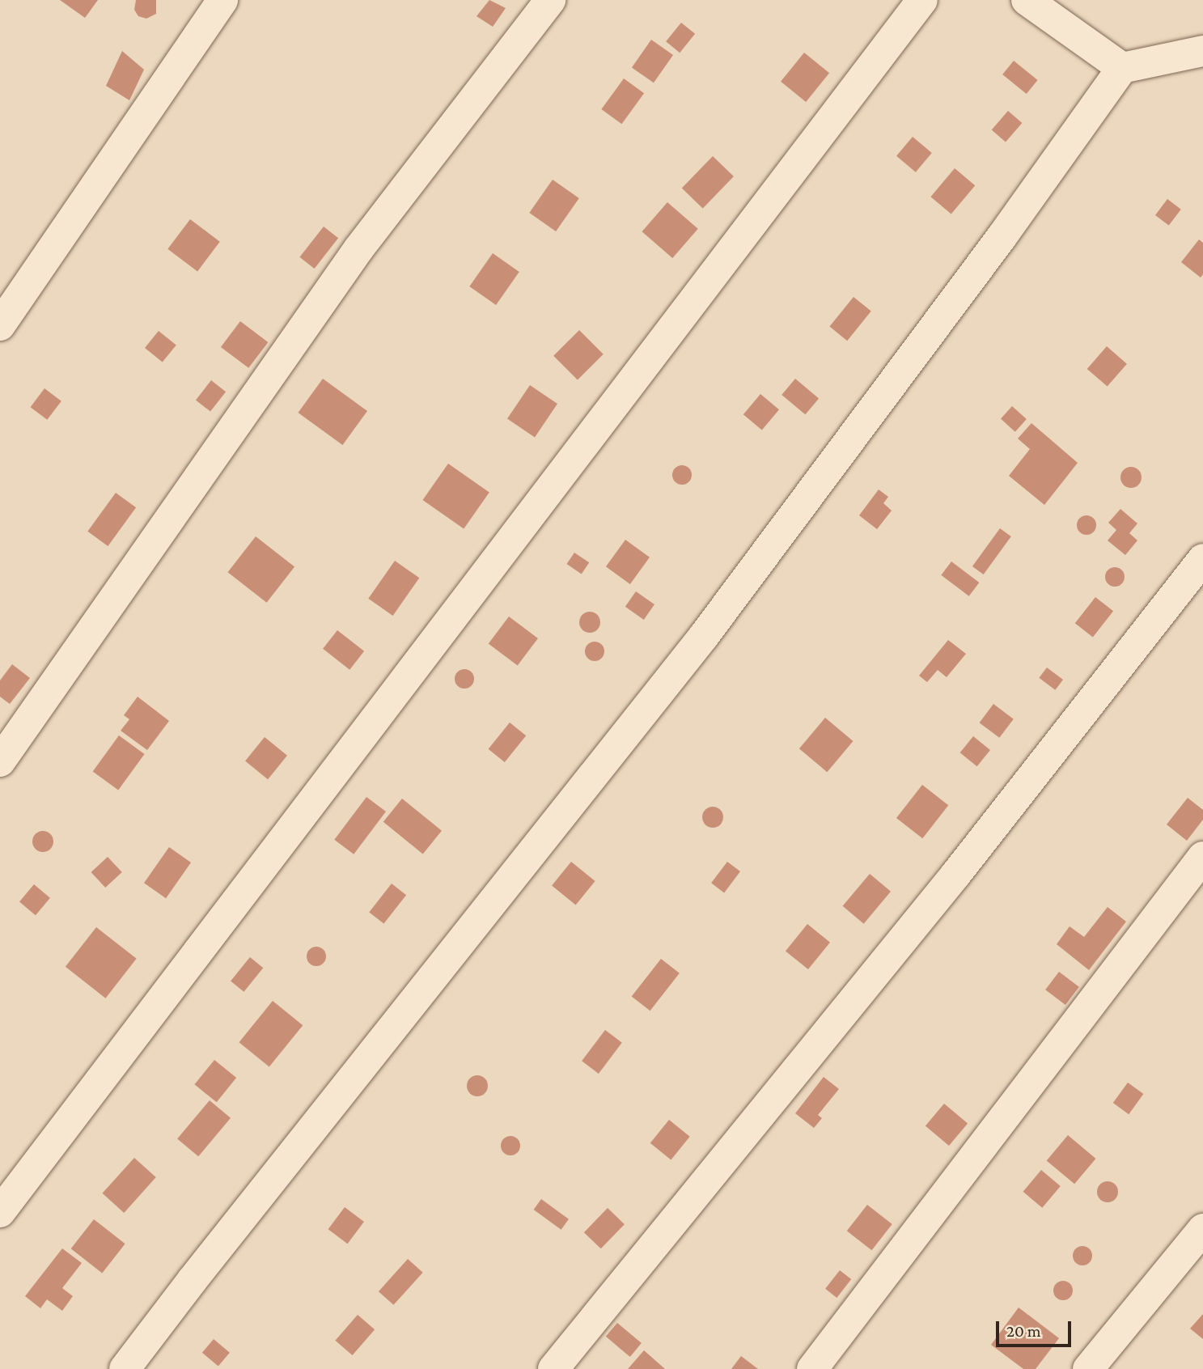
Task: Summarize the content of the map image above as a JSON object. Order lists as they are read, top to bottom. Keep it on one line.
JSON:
{"scale_bar":"20 m"}
